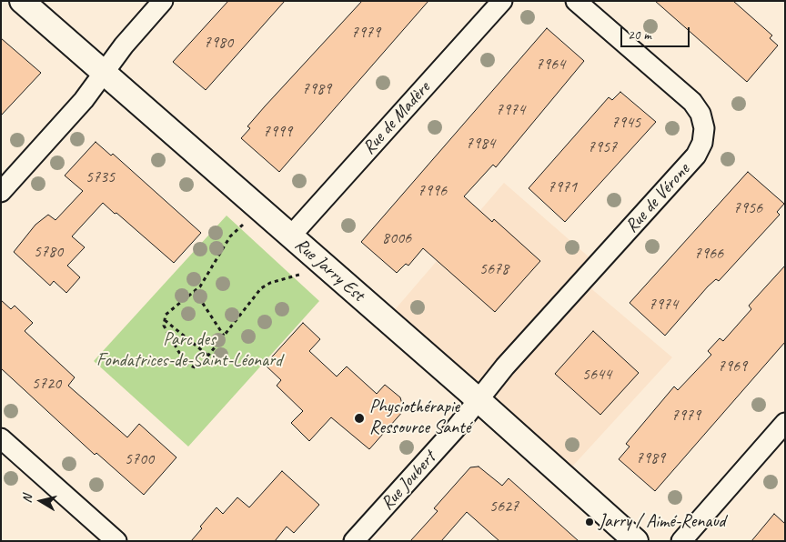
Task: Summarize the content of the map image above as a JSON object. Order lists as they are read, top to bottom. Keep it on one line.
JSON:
{"streets":{"street":["Rue de Madère","Rue de Vérone","Rue Jarry Est","Rue Joubert"]},"crossings":[["Rue de Madère","Rue Jarry Est"],["Rue de Vérone","Rue Jarry Est"],["Rue de Vérone","Rue Joubert"],["Rue Jarry Est","Rue Joubert"]],"parks":["Parc des Fondatrices-de-Saint-Léonard"],"places":["Physiothérapie Ressource Santé","Jarry / Aimé-Renaud"],"house_numbers":["7979","7980","7964","7989","7974","7945","7999","7984","7957","5735","7971","7996","7956","8006","5780","7966","5678","7974","7969","5644","5720","7979","7989","5700","5627"],"scale_bar":"20 m","north":"left"}
